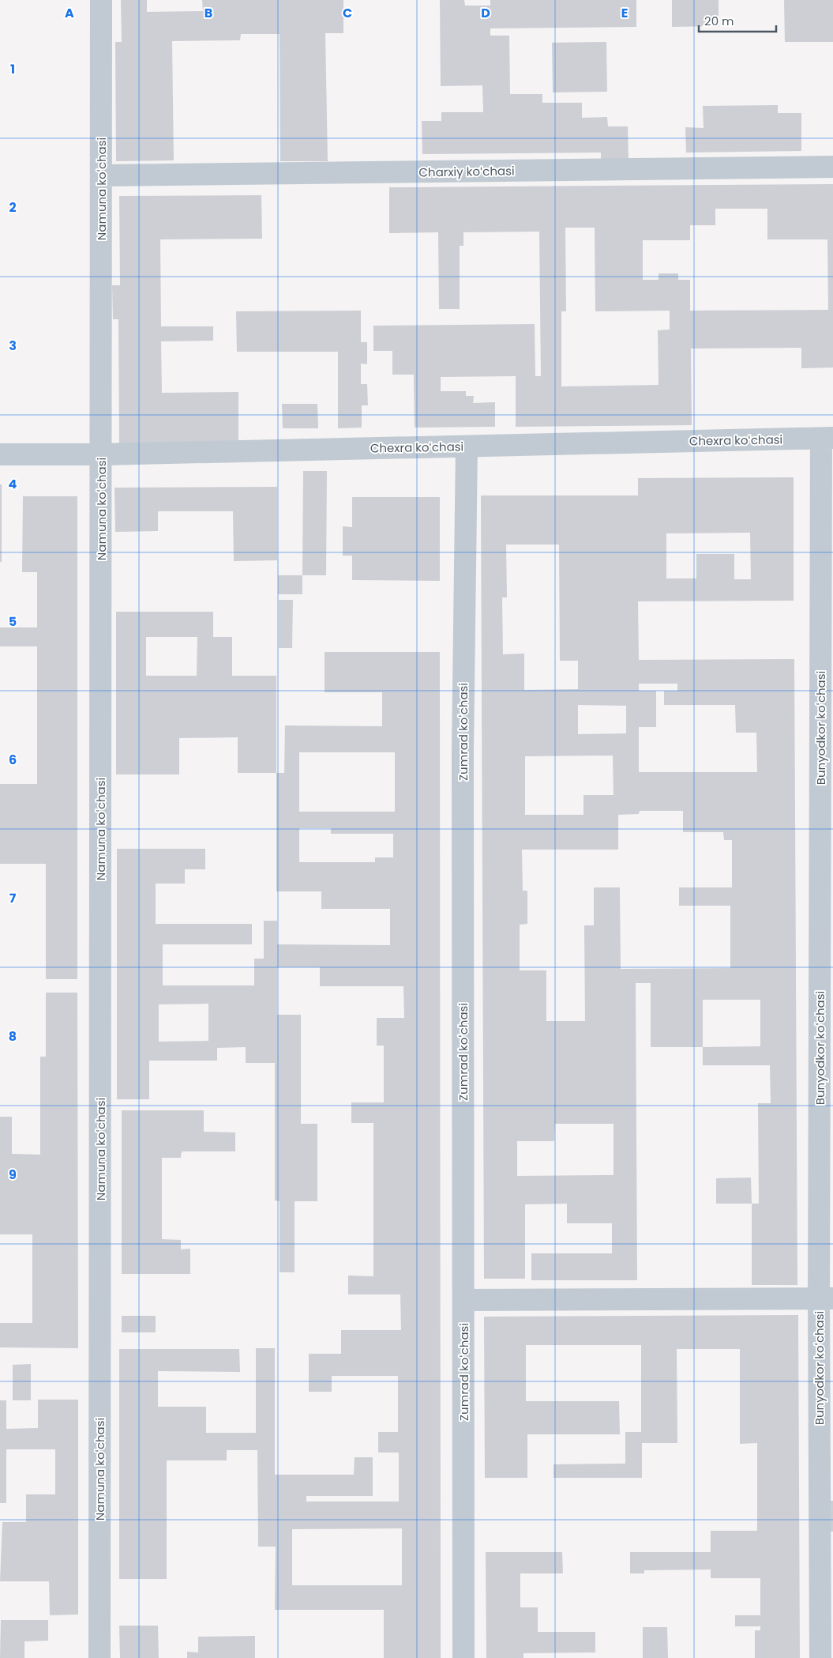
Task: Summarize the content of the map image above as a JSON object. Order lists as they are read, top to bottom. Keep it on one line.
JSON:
{"streets":{"street":["Charxiy koʻchasi","Namuna koʻchasi","Chexra koʻchasi","Bunyodkor koʻchasi","Zumrad koʻchasi"]},"crossings":[["Charxiy koʻchasi","Namuna koʻchasi"],["Namuna koʻchasi","Chexra koʻchasi"],["Chexra koʻchasi","Bunyodkor koʻchasi"],["Chexra koʻchasi","Zumrad koʻchasi"]],"scale_bar":"20 m","grid":{"columns":["A","B","C","D","E"],"rows":["1","2","3","4","5","6","7","8","9"]}}
